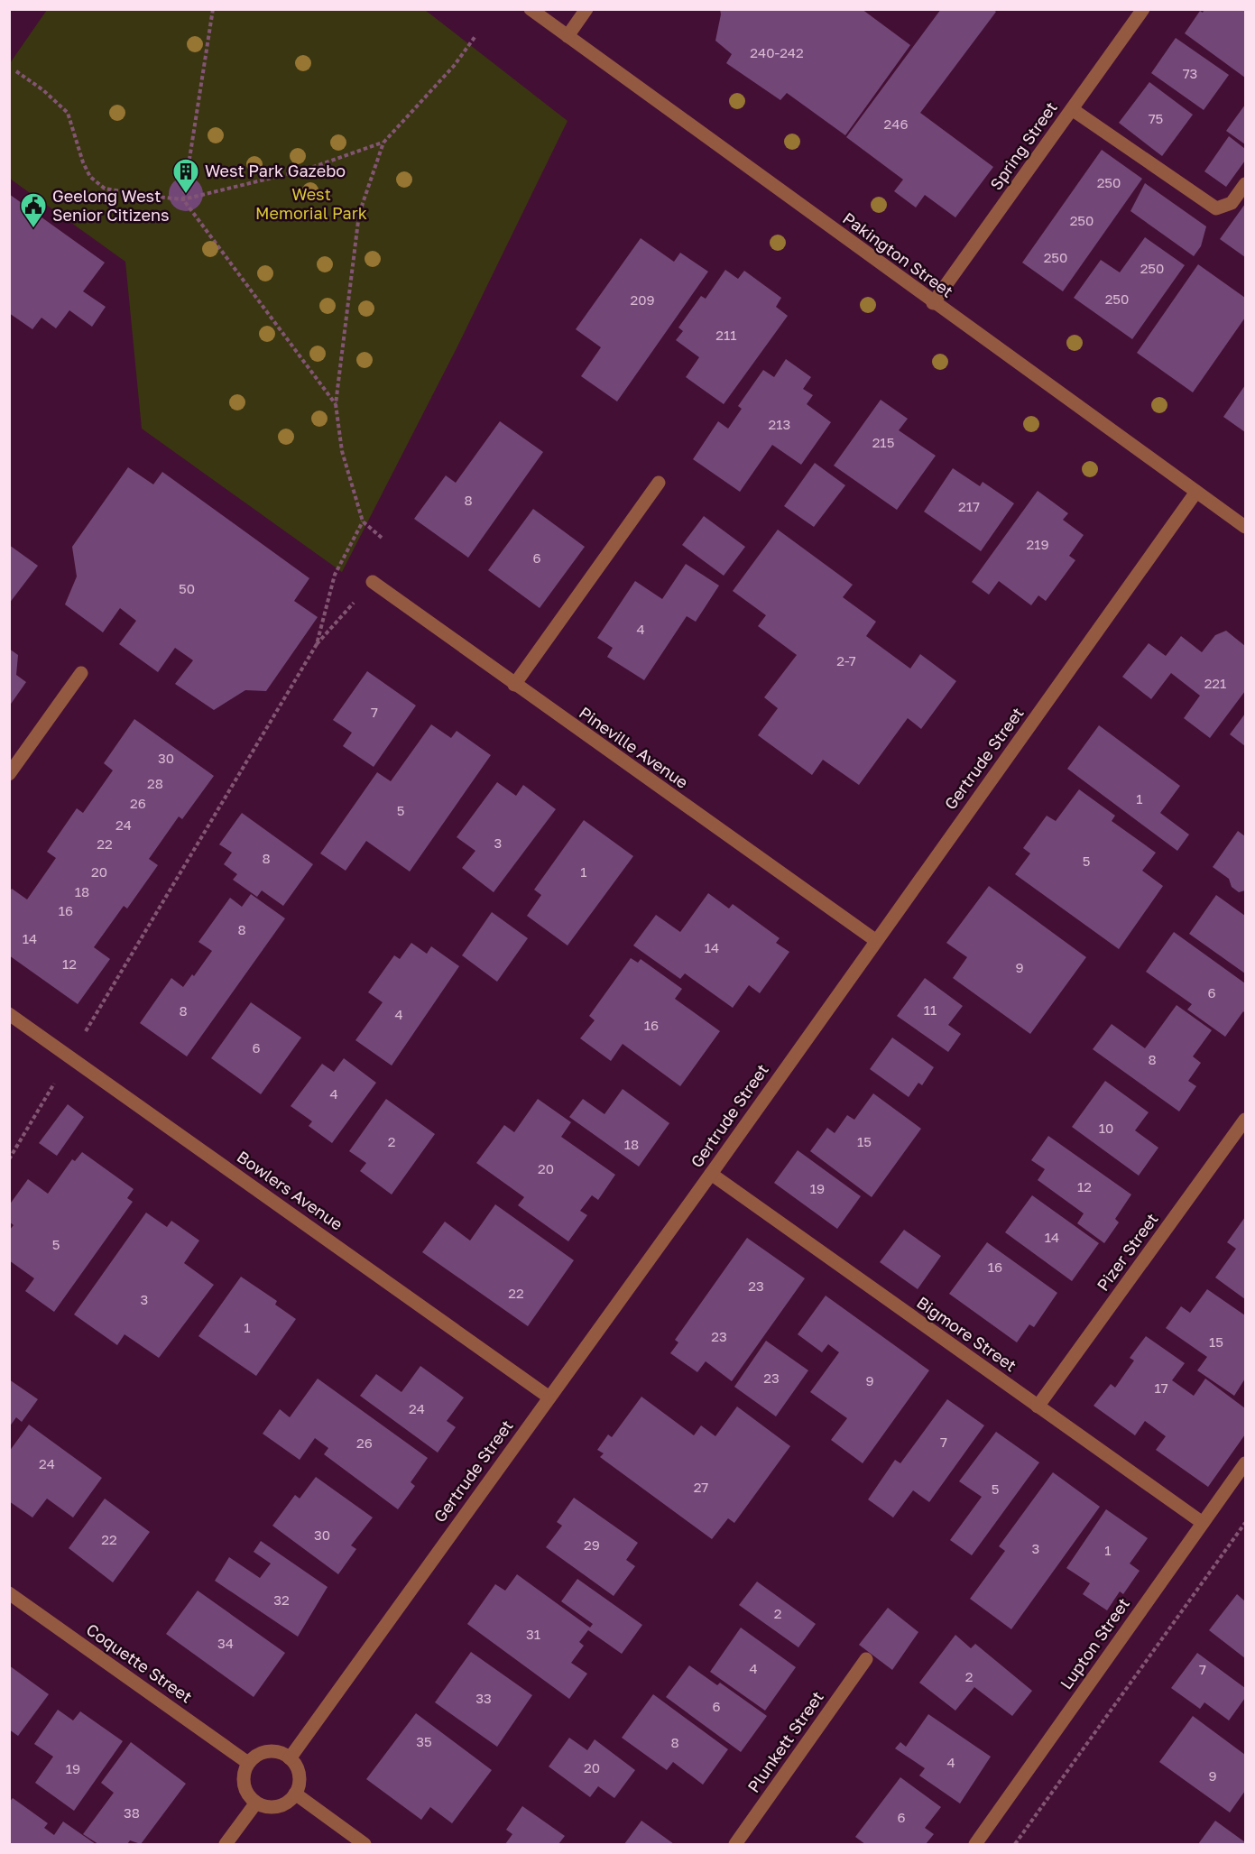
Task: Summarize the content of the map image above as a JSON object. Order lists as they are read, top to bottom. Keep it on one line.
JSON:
{"streets":{"street":["Spring Street","Pakington Street","Pineville Avenue","Gertrude Street","Bowlers Avenue","Pizer Street","Bigmore Street","Lupton Street","Coquette Street","Plunkett Street"]},"crossings":[["Spring Street","Pakington Street"],["Pakington Street","Gertrude Street"],["Pineville Avenue","Gertrude Street"],["Gertrude Street","Bowlers Avenue"],["Gertrude Street","Bigmore Street"],["Gertrude Street","Coquette Street"],["Pizer Street","Bigmore Street"],["Bigmore Street","Lupton Street"]],"parks":["West Memorial Park"],"places":{"building":["West Park Gazebo"],"public building":["Geelong West Senior Citizens"]},"house_numbers":["240-242","73","75","246","250","250","250","250","250","209","211","213","215","8","217","219","6","50","4","2-7","221","7","30","28","1","26","5","24","3","22","8","5","20","1","18","16","8","14","14","12","9","6","11","8","4","16","6","8","4","10","2","15","18","20","12","19","14","5","16","23","22","3","1","23","15","23","9","17","24","7","26","24","27","5","30","22","29","3","1","32","2","31","34","4","7","2","33","6","35","8","4","20","19","9","38","6"]}
